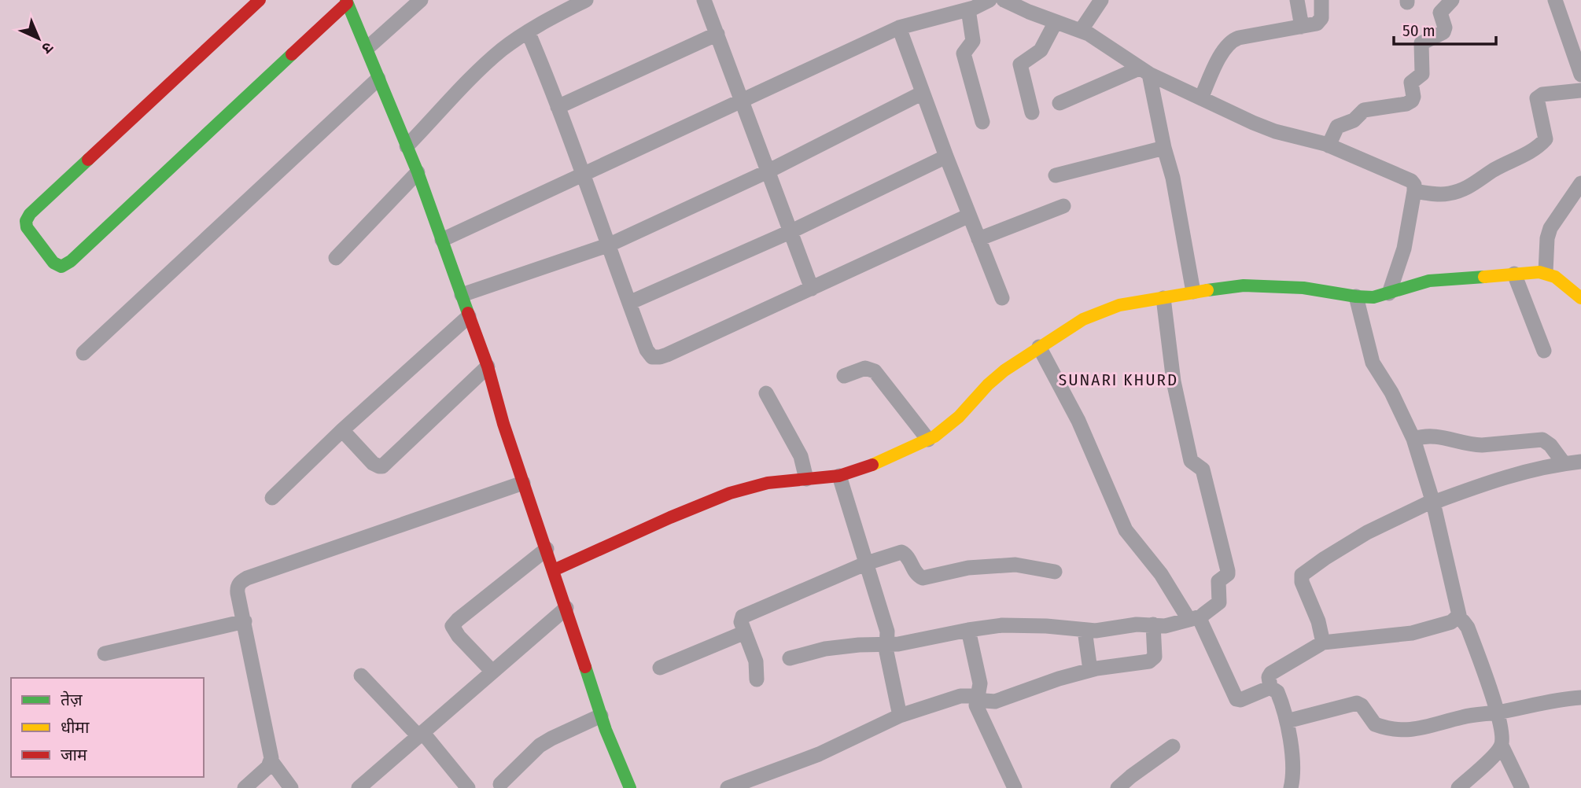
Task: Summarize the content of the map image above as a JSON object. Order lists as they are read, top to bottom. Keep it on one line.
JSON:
{"districts":["SUNARI KHURD"],"legend":["तेज़","धीमा","जाम"],"scale_bar":"50 m","north":"bottom right"}
